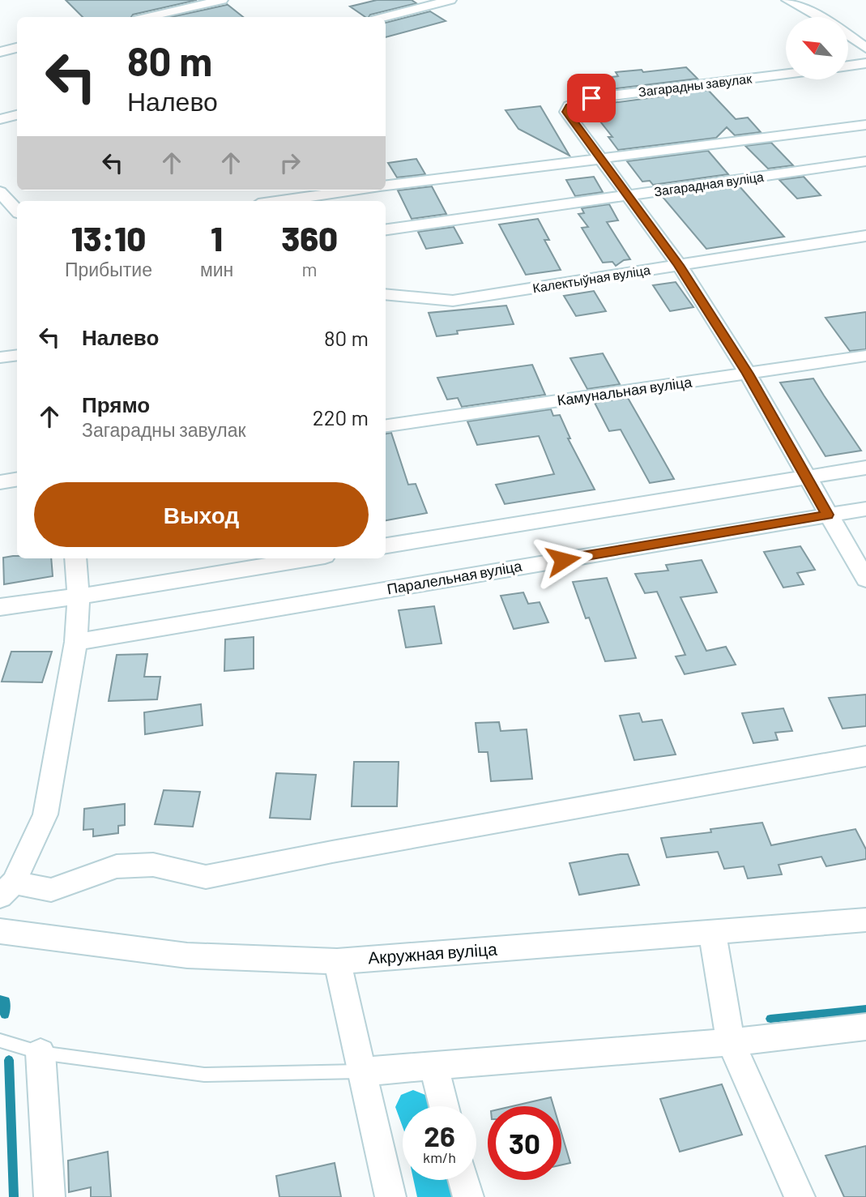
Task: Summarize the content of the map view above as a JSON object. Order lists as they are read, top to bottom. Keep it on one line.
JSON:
{"streets":{"street":["Загарадны завулак","Загарадная вуліца","Калектыўная вуліца","Камунальная вуліца","Паралельная вуліца","Акружная вуліца"]},"north":"top left","page":{"turn":["80 m","Налево"],"eta":["13:10","Прибытие","1","мин","360","m"],"list":[{"name":"Налево","value":"80 m"},{"name":"Прямо","note":"Загарадны завулак","value":"220 m"}],"buttons":"Выход","speed":"26 km/h","limit":"30"}}
